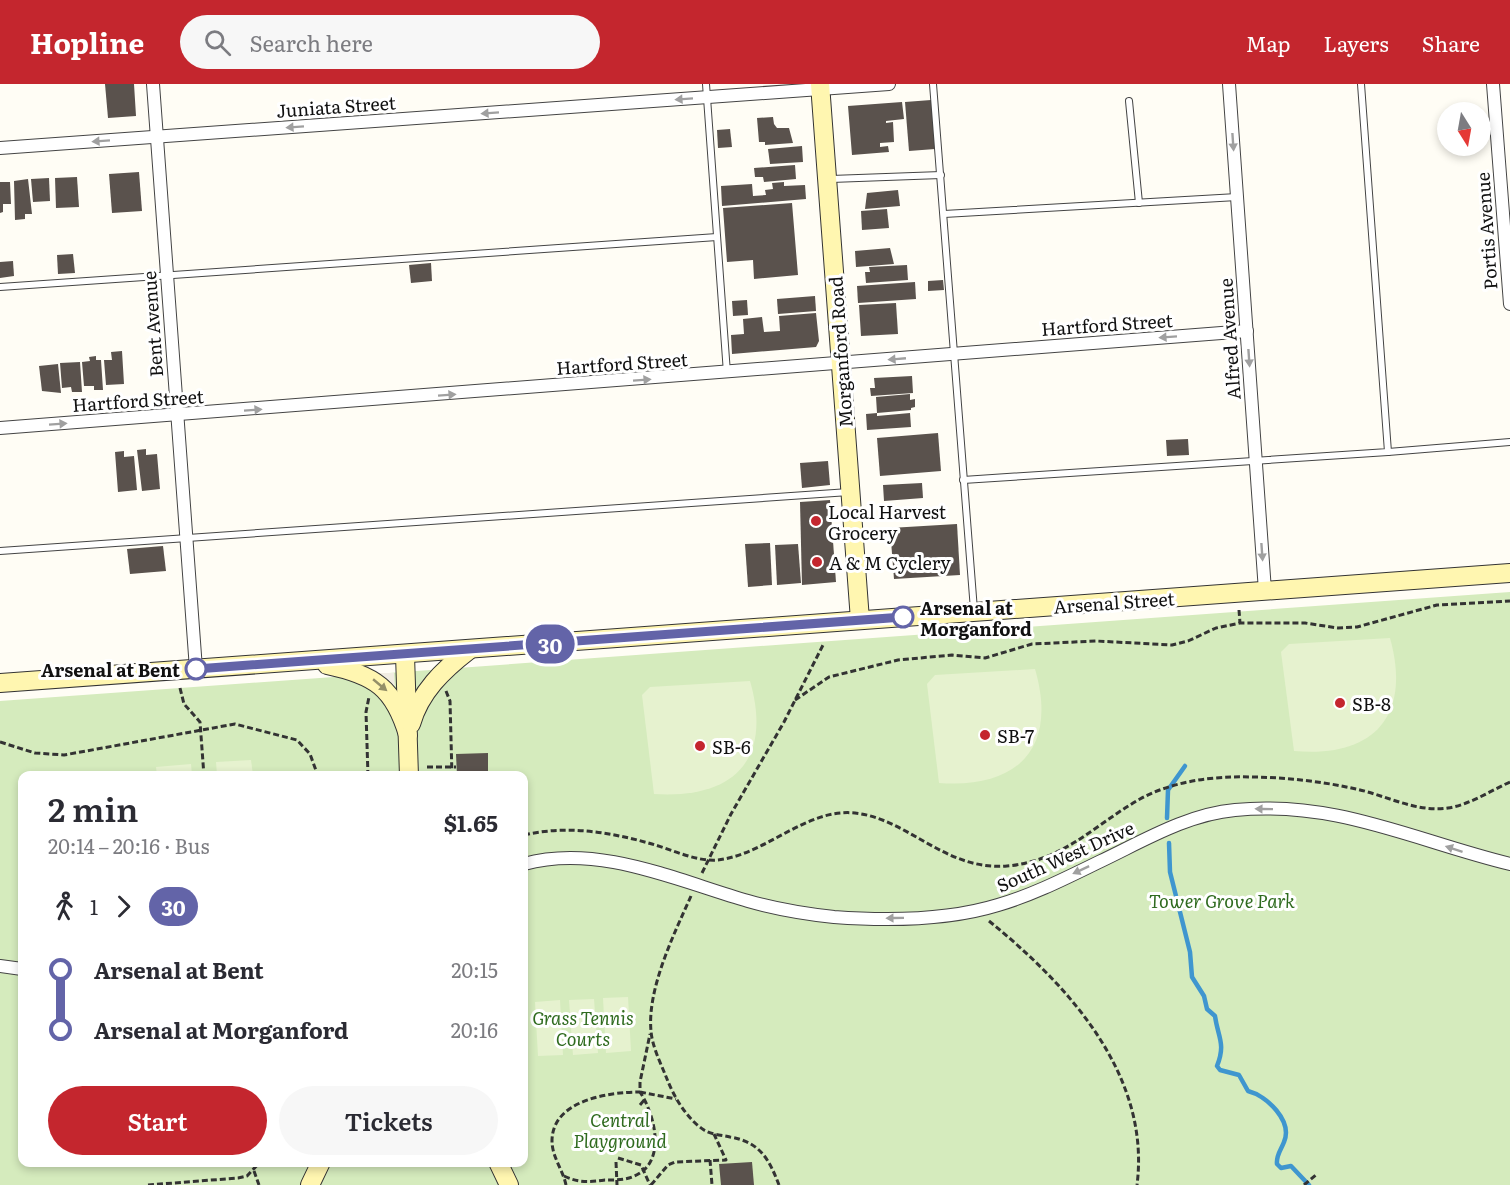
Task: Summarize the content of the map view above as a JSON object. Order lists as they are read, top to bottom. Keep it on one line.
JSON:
{"streets":{"main road":["Morganford Road","Arsenal Street"],"street":["Juniata Street","Portis Avenue","Bent Avenue","Hartford Street","Alfred Avenue","South West Drive"]},"crossings":[["Juniata Street","Bent Avenue"],["Juniata Street","Morganford Road"],["Bent Avenue","Hartford Street"],["Bent Avenue","Arsenal Street"],["Hartford Street","Alfred Avenue"],["Hartford Street","Morganford Road"],["Alfred Avenue","Arsenal Street"],["Morganford Road","Arsenal Street"]],"one_way":["Juniata Street","Alfred Avenue","South West Drive"],"parks":["Tower Grove Park","Grass Tennis Courts","Central Playground"],"places":["Local Harvest Grocery","A & M Cyclery","Arsenal at Morganford","Arsenal at Bent","SB-8","SB-7","SB-6"],"lines":["bus line 30"],"north":"bottom","page":{"header":"Hopline","search":"Search here","nav":["Map","Layers","Share"],"on_map":"30","heading":["2 min","20:14 – 20:16 · Bus","$1.65"],"legs":["1","30"],"list":[{"name":"Arsenal at Bent","value":"20:15"},{"name":"Arsenal at Morganford","value":"20:16"}],"buttons":["Start","Tickets"]}}
